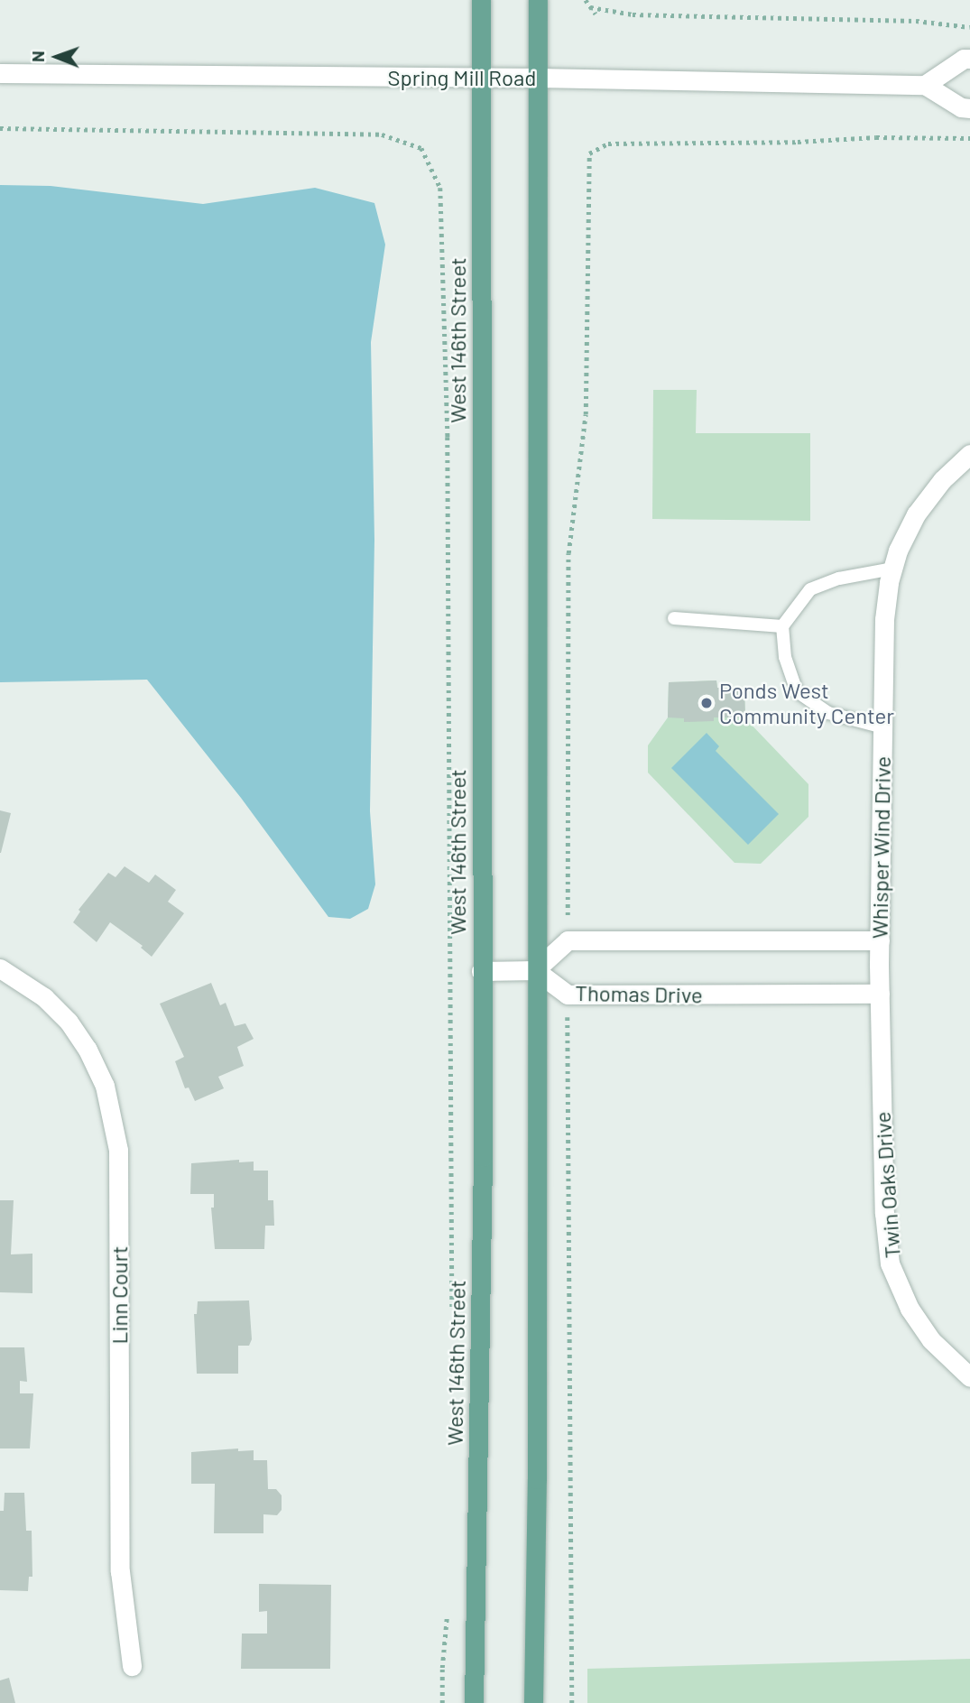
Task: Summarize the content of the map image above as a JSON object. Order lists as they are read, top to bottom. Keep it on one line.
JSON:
{"streets":{"main road":["West 146th Street"],"street":["Spring Mill Road","Whisper Wind Drive","Thomas Drive","Twin Oaks Drive","Linn Court"]},"crossings":[["Spring Mill Road","West 146th Street"],["Whisper Wind Drive","Twin Oaks Drive"],["Thomas Drive","Twin Oaks Drive"]],"places":["Ponds West Community Center"],"north":"left"}
